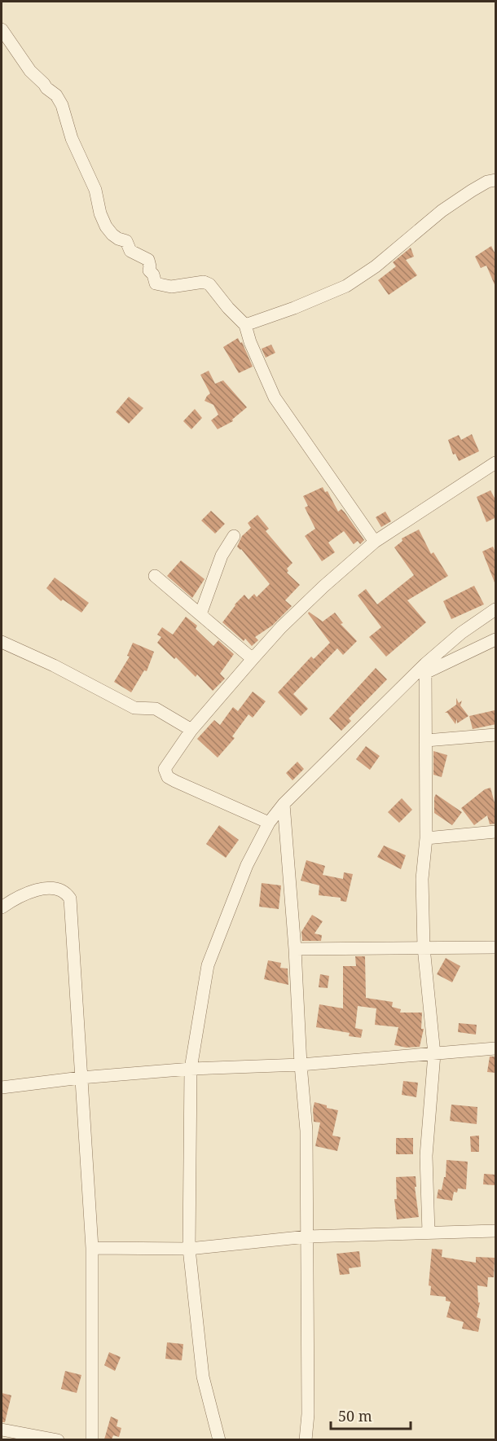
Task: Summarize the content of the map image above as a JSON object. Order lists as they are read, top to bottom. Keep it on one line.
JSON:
{"scale_bar":"50 m"}
